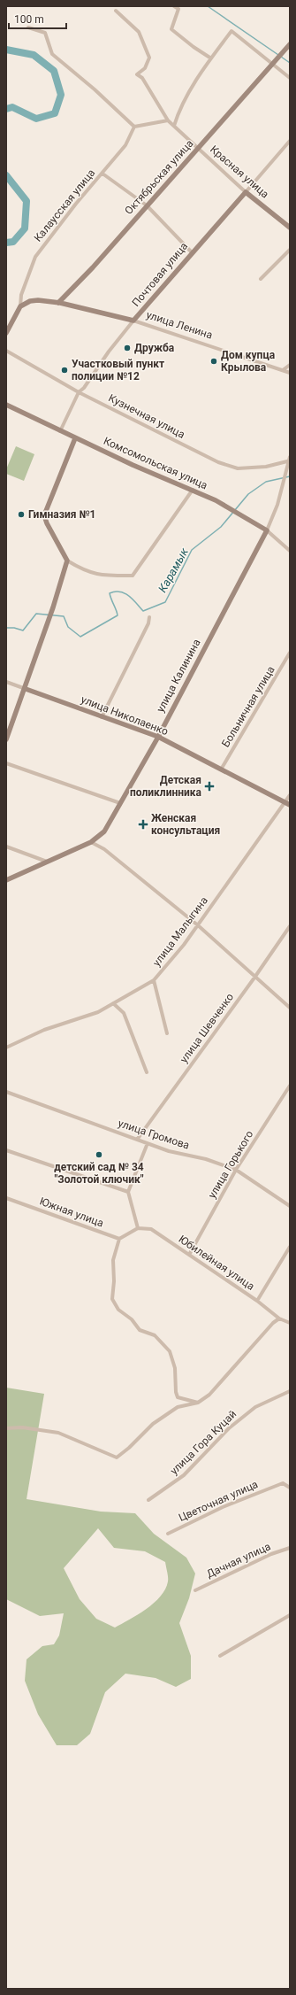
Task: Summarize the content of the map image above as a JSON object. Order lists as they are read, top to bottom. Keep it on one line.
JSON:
{"streets":{"main road":["Красная улица","Октябрьская улица","Калаусская улица","Почтовая улица","улица Ленина","Комсомольская улица","улица Калинина","улица Николаенко"],"street":["Кузнечная улица","Больничная улица","улица Малыгина","улица Шевченко","улица Громова","улица Горького","Южная улица","Юбилейная улица","улица Гора Куцай","Цветочная улица","Дачная улица"]},"crossings":[["Красная улица","Октябрьская улица"],["Красная улица","Почтовая улица"],["Октябрьская улица","улица Ленина"],["Калаусская улица","улица Ленина"],["Почтовая улица","улица Ленина"],["Почтовая улица","Кузнечная улица"],["Почтовая улица","Комсомольская улица"],["Кузнечная улица","улица Калинина"],["Комсомольская улица","улица Калинина"],["улица Калинина","улица Николаенко"],["Больничная улица","улица Николаенко"],["улица Николаенко","улица Малыгина"],["улица Шевченко","улица Громова"],["улица Громова","улица Горького"],["улица Горького","Юбилейная улица"]],"water":["Карамык"],"places":{"other":["Дружба","Дом купца Крылова","Участковый пункт полиции №12","Гимназия №1","детский сад № 34 \"Золотой ключик\""],"health":["Детская поликлинника","Женская консультация"]},"scale_bar":"100 m"}
